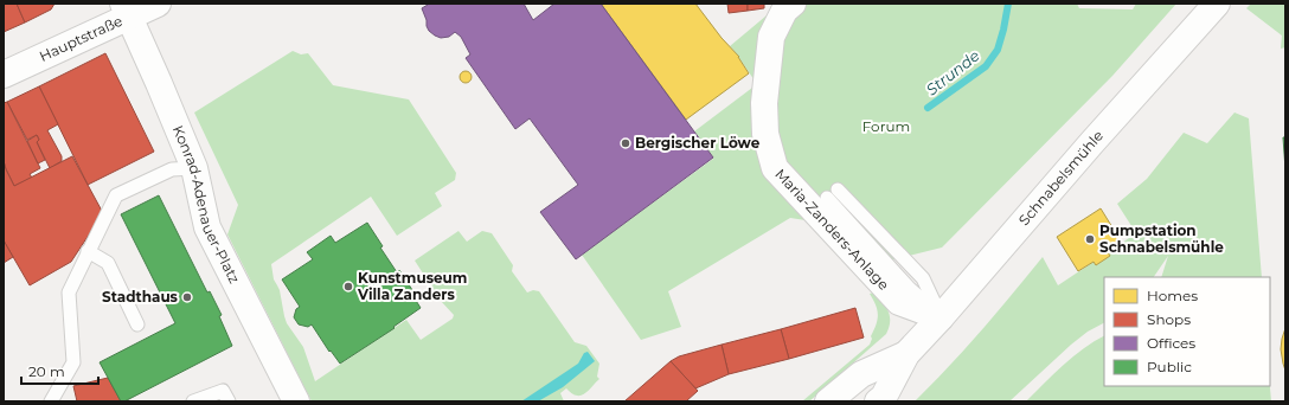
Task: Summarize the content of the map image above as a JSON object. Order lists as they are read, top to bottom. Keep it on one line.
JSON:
{"streets":{"street":["Hauptstraße","Schnabelsmühle","Konrad-Adenauer-Platz","Maria-Zanders-Anlage"]},"crossings":[["Hauptstraße","Konrad-Adenauer-Platz"],["Schnabelsmühle","Maria-Zanders-Anlage"]],"water":["Strunde"],"parks":["Forum"],"places":["Bergischer Löwe","Pumpstation Schnabelsmühle","Kunstmuseum Villa Zanders","Stadthaus"],"legend":["Homes","Shops","Offices","Public"],"scale_bar":"20 m"}
